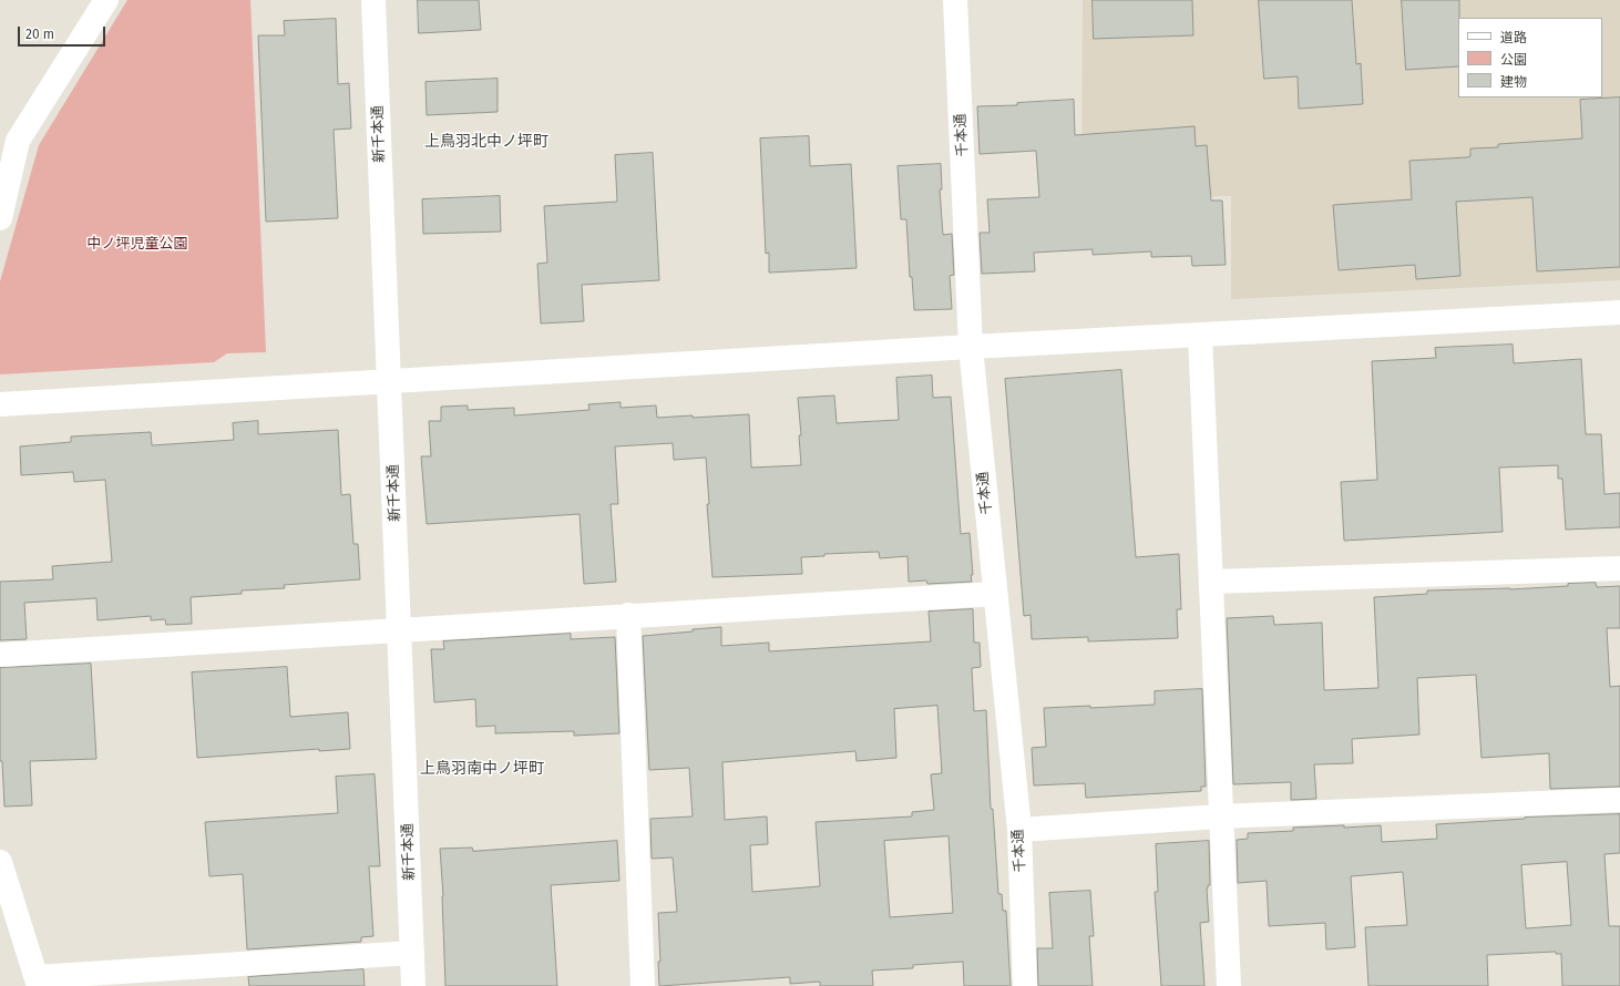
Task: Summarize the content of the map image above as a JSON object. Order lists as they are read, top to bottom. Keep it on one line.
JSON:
{"streets":{"street":["新千本通","千本通"]},"districts":["上鳥羽北中ノ坪町","上鳥羽南中ノ坪町"],"parks":["中ノ坪児童公園"],"legend":["道路","公園","建物"],"scale_bar":"20 m"}
